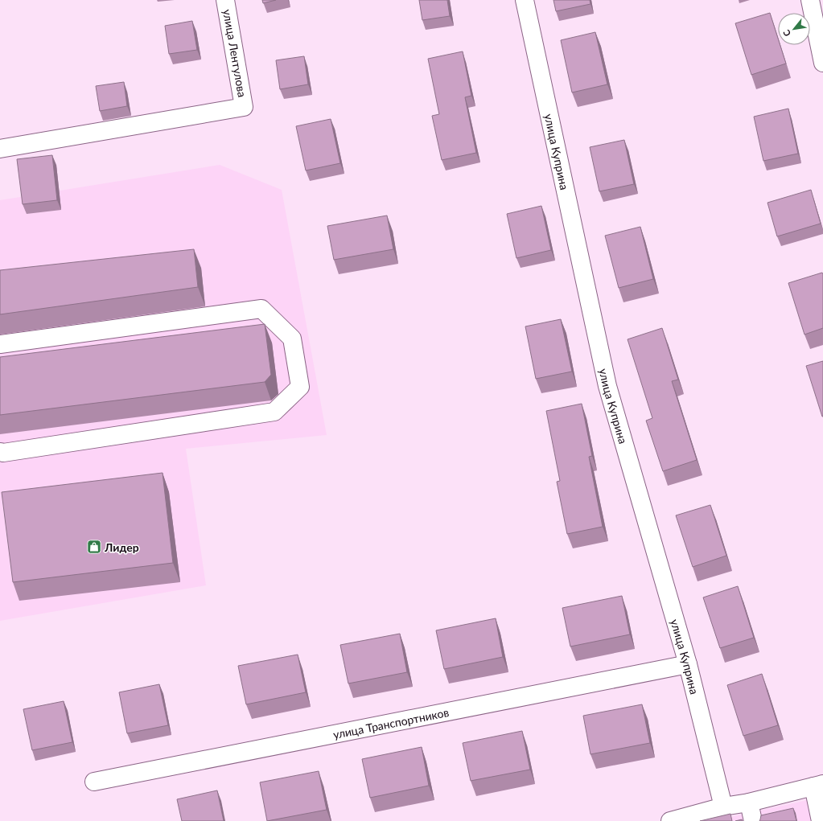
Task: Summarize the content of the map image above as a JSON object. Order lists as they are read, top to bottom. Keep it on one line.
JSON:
{"streets":{"street":["улица Лентулова","улица Куприна","улица Транспортников"]},"crossings":[["улица Куприна","улица Транспортников"]],"places":{"shop":["Лидер"]},"north":"bottom left"}
